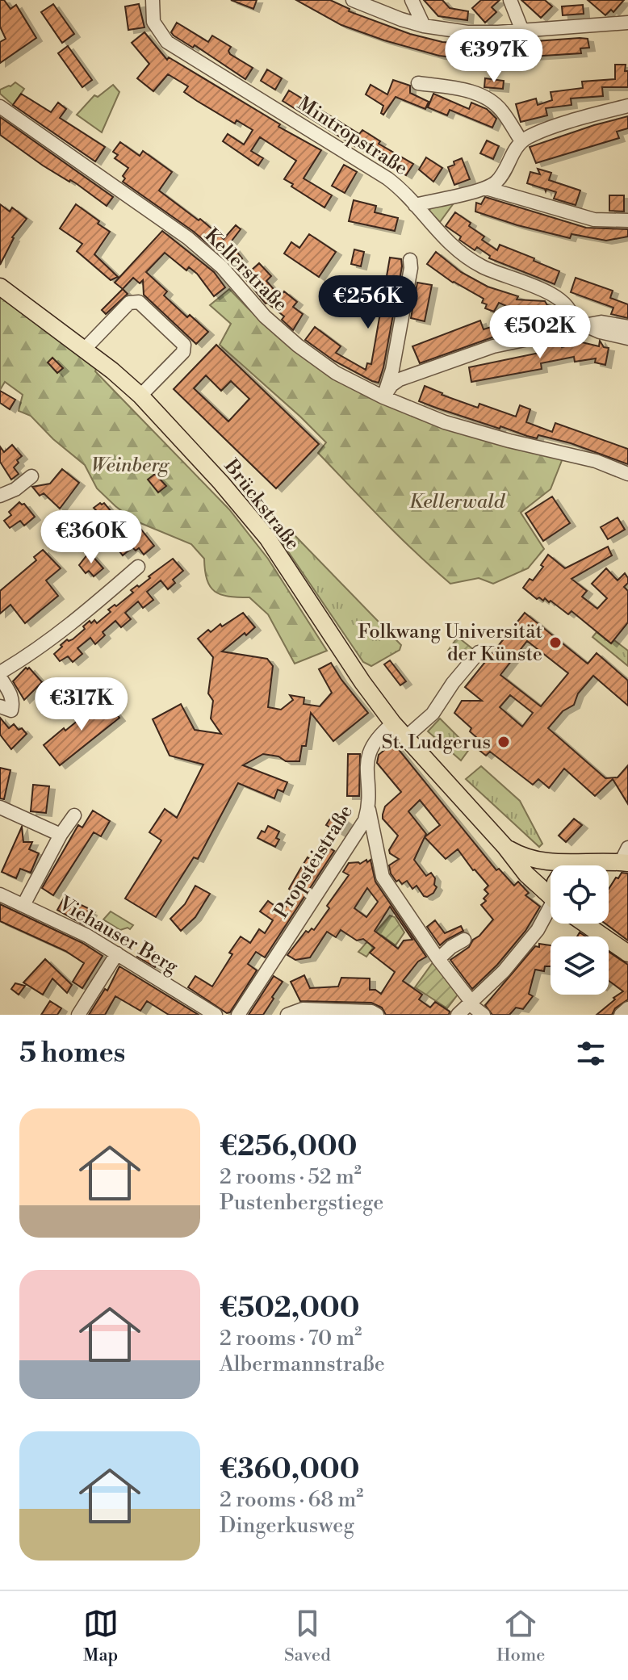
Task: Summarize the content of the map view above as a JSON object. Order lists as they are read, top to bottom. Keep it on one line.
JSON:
{"streets":{"main road":["Brückstraße"],"street":["Mintropstraße","Kellerstraße","Propsteistraße","Viehauser Berg"]},"crossings":[["Brückstraße","Propsteistraße"]],"parks":["Weinberg","Kellerwald"],"places":["Folkwang Universität der Künste","St. Ludgerus"],"page":{"price":["€397K","€256K","€502K","€360K","€317K"],"heading":"5 homes","list":[{"name":"€256,000","note":"2 rooms · 52 m² · Pustenbergstiege"},{"name":"€502,000","note":"2 rooms · 70 m² · Albermannstraße"},{"name":"€360,000","note":"2 rooms · 68 m² · Dingerkusweg"}],"tabs":["Map","Saved","Home"]}}
